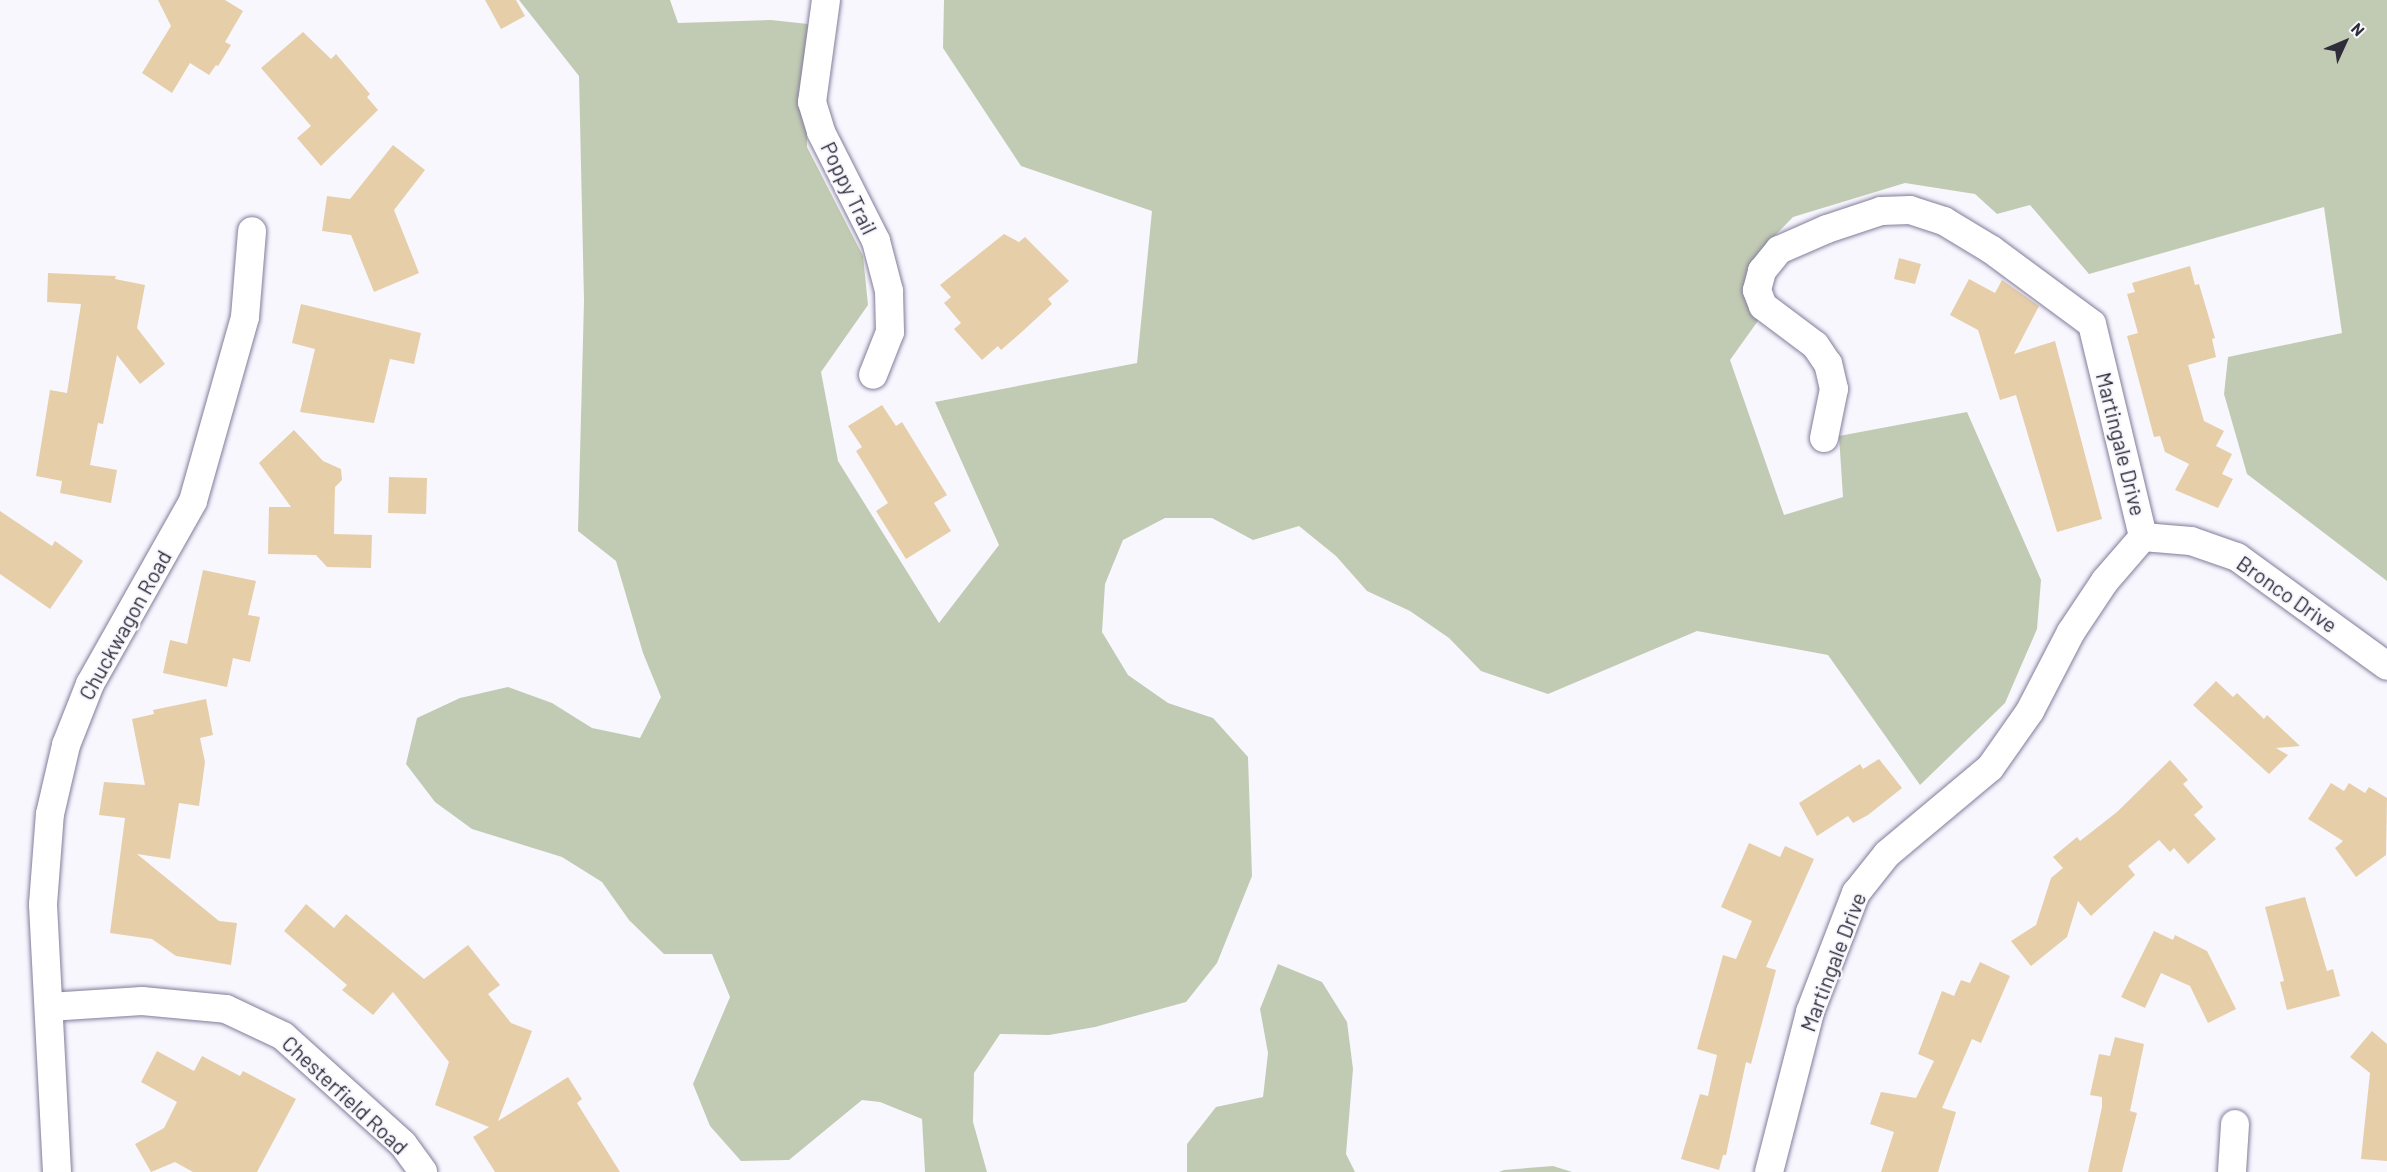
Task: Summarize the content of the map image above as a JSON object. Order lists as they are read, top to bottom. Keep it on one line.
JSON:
{"streets":{"street":["Poppy Trail","Martingale Drive","Bronco Drive","Chuckwagon Road","Chesterfield Road"]},"crossings":[["Martingale Drive","Bronco Drive"],["Chuckwagon Road","Chesterfield Road"]],"north":"top right"}
